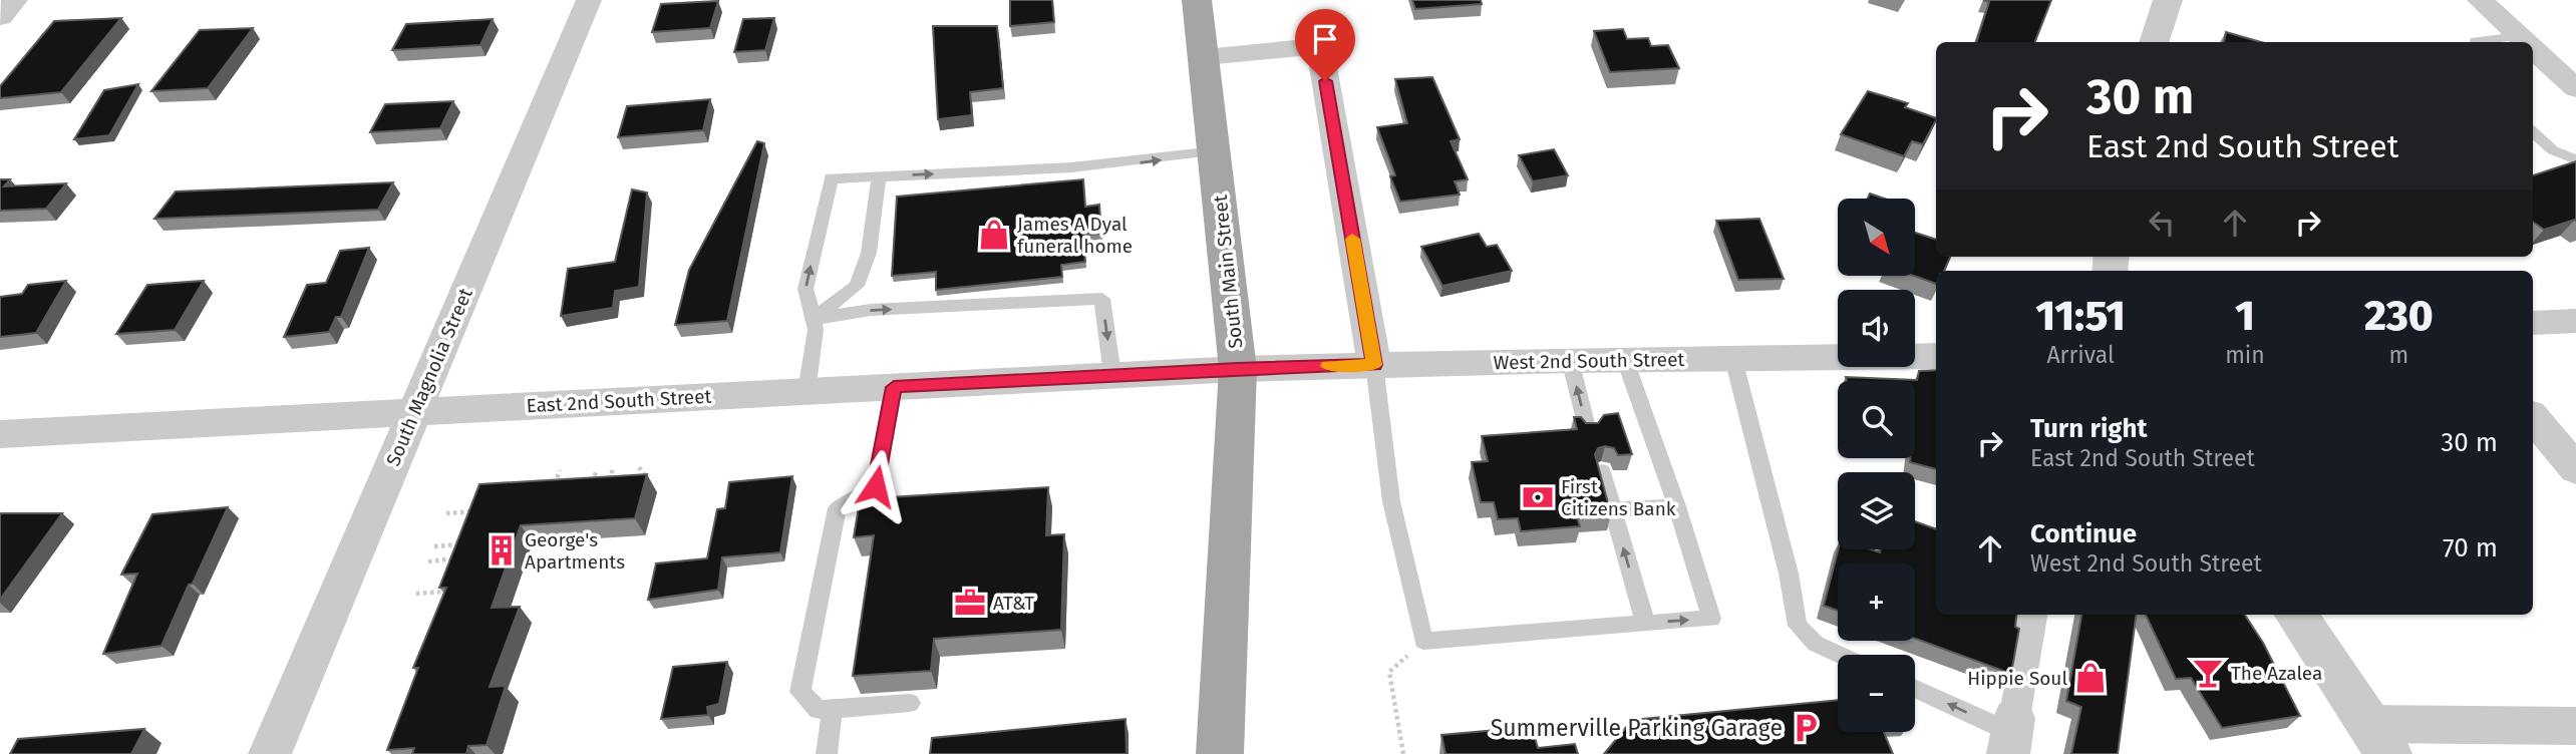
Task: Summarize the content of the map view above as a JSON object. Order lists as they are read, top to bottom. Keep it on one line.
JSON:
{"streets":{"main road":["South Main Street"],"street":["West 2nd South Street","South Magnolia Street","East 2nd South Street"]},"crossings":[["South Main Street","West 2nd South Street"],["South Main Street","East 2nd South Street"],["West 2nd South Street","East 2nd South Street"],["South Magnolia Street","East 2nd South Street"]],"places":{"shop":["James A Dyal funeral home","Hippie Soul"],"bank":["First Citizens Bank"],"building":["George's Apartments"],"office":["AT&T"],"bar":["The Azalea"],"parking":["Summerville Parking Garage"]},"north":"bottom right","page":{"turn":["30 m","East 2nd South Street"],"map_buttons":["+","−"],"eta":["11:51","Arrival","1","min","230","m"],"list":[{"name":"Turn right","note":"East 2nd South Street","value":"30 m"},{"name":"Continue","note":"West 2nd South Street","value":"70 m"}]}}
